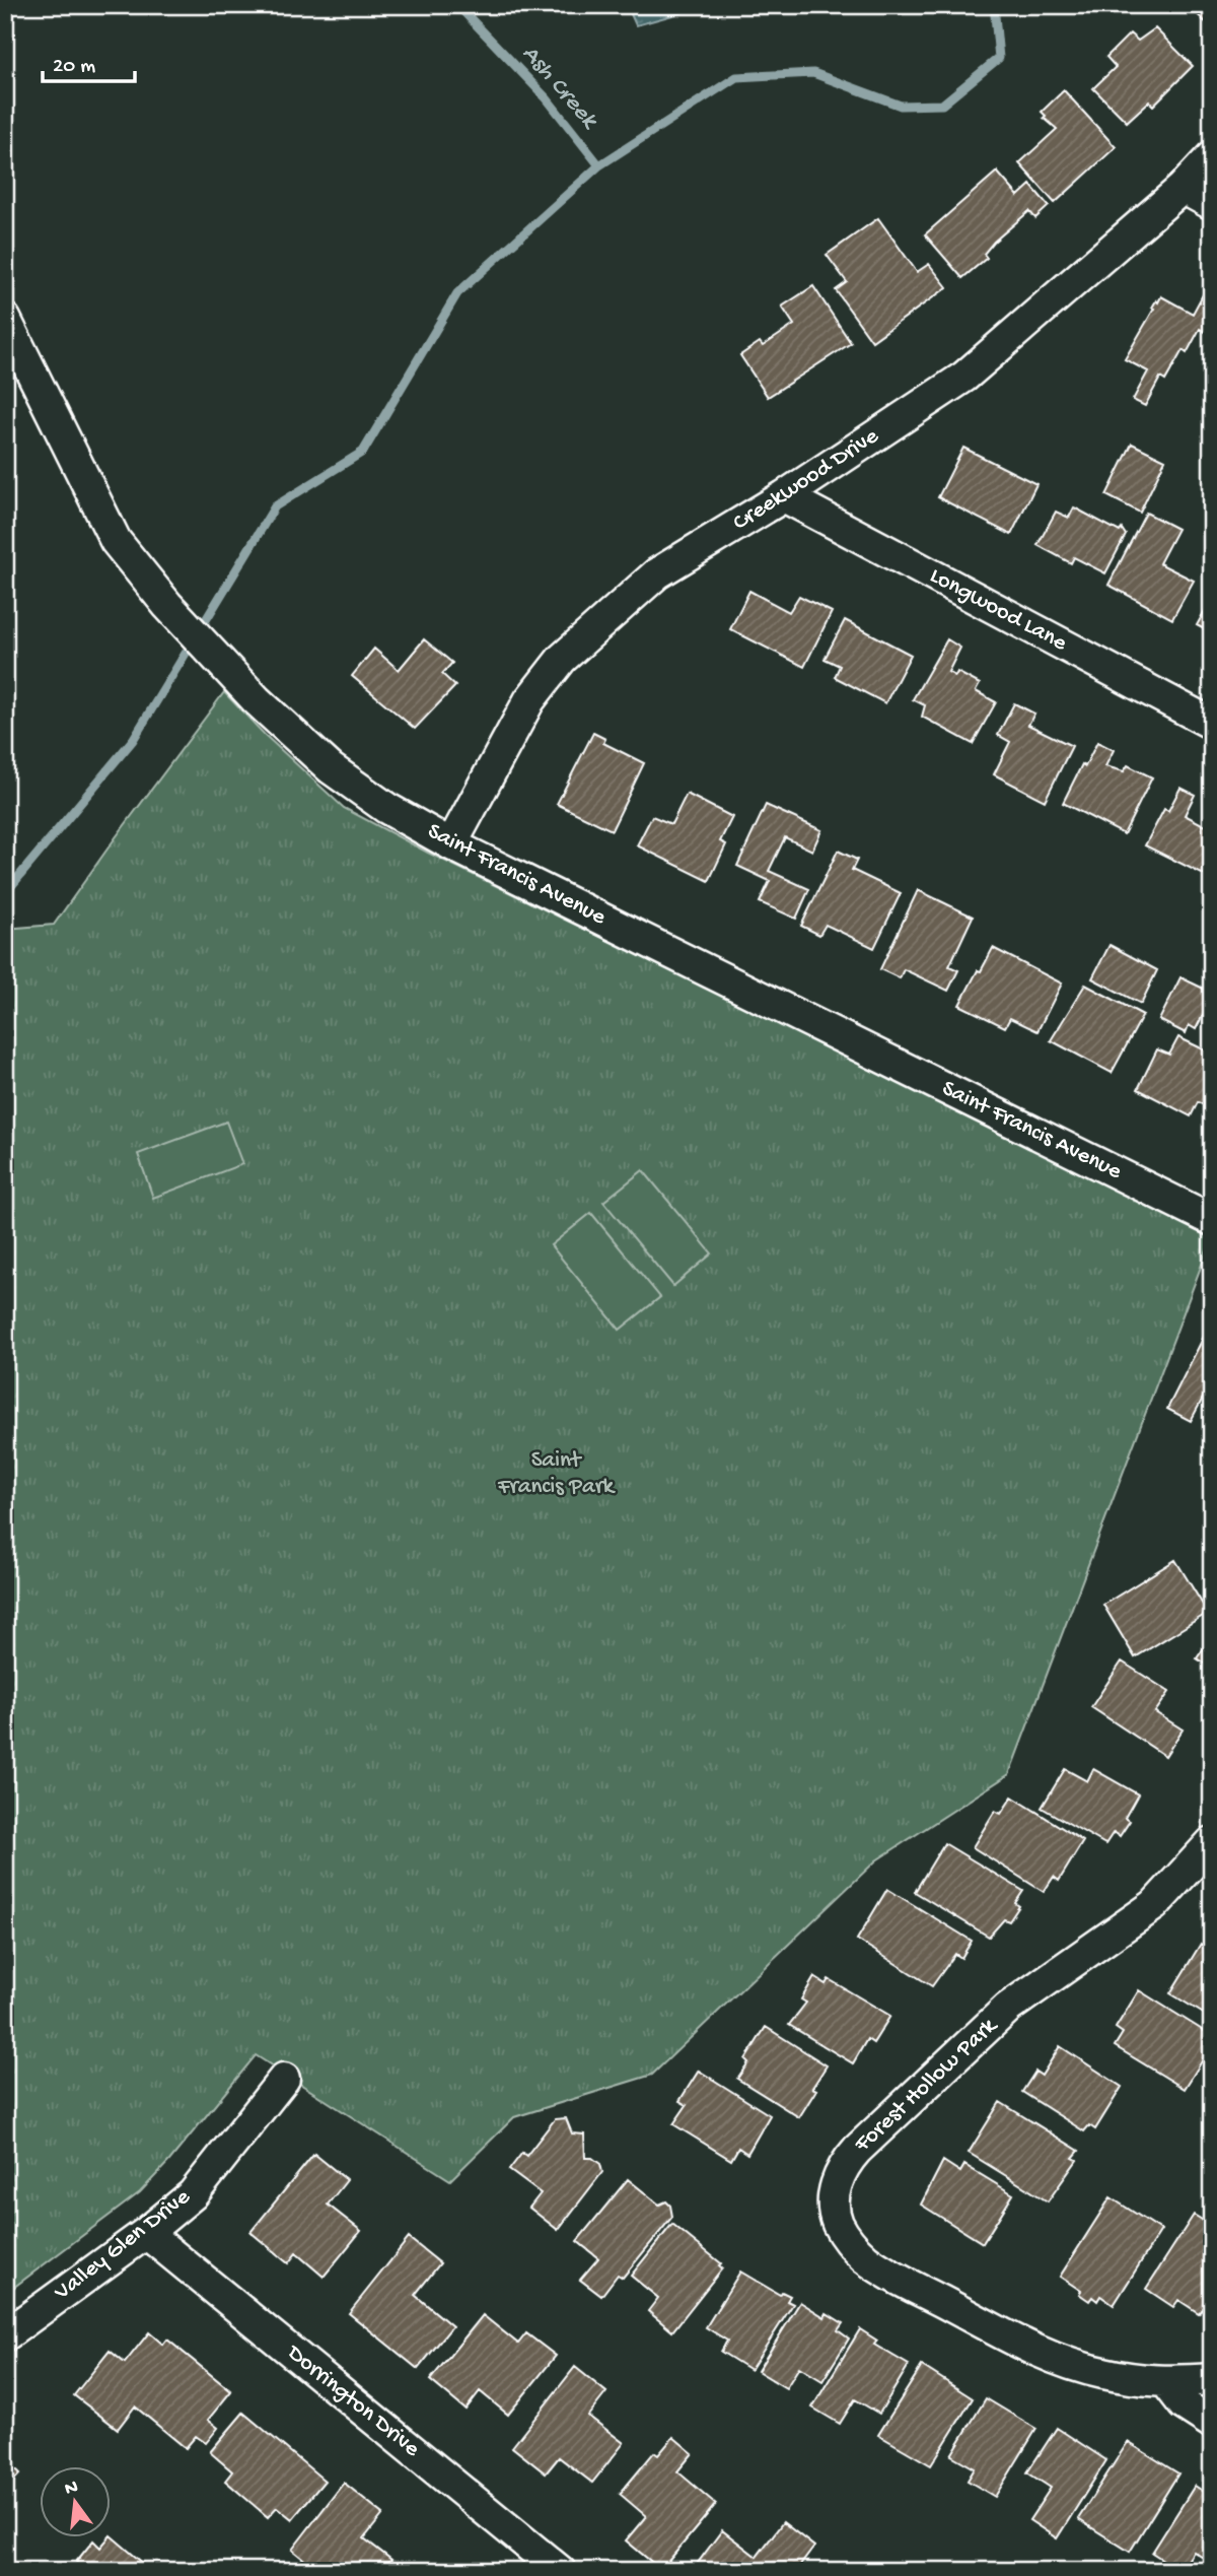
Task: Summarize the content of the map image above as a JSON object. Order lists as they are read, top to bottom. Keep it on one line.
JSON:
{"streets":{"street":["Creekwood Drive","Longwood Lane","Saint Francis Avenue","Forest Hollow Park","Valley Glen Drive","Dorrington Drive"]},"crossings":[["Creekwood Drive","Longwood Lane"],["Creekwood Drive","Saint Francis Avenue"],["Valley Glen Drive","Dorrington Drive"]],"water":["Ash Creek"],"parks":["Saint Francis Park"],"scale_bar":"20 m","north":"top"}
